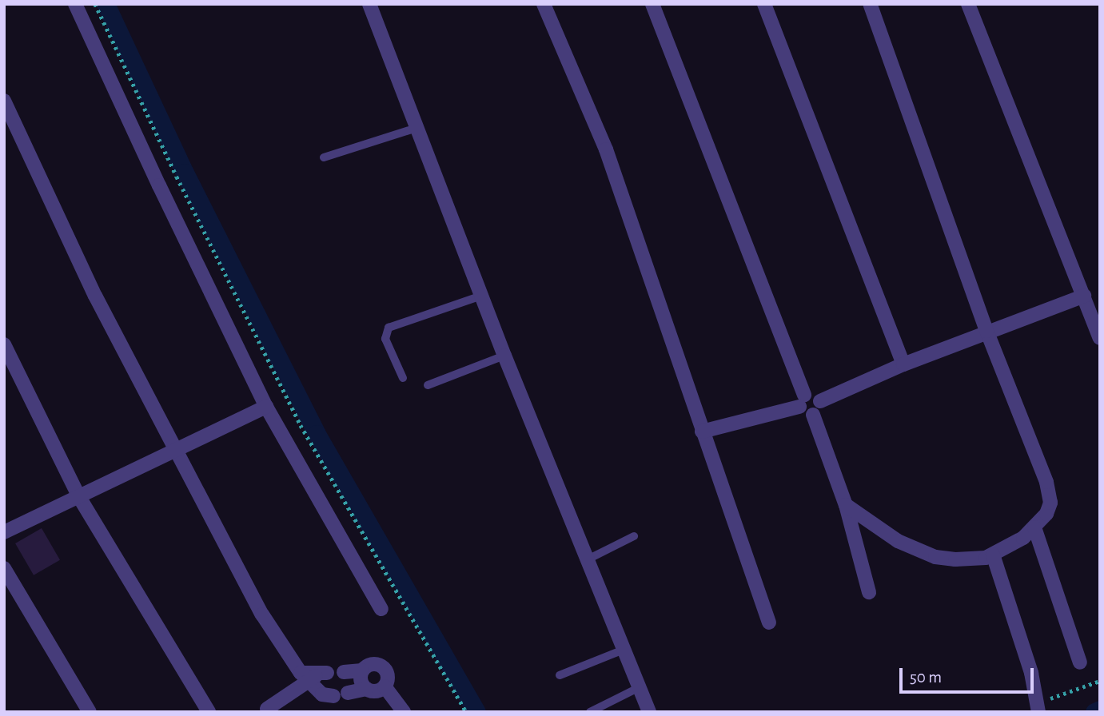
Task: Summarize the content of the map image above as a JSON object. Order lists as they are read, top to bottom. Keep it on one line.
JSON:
{"scale_bar":"50 m"}
